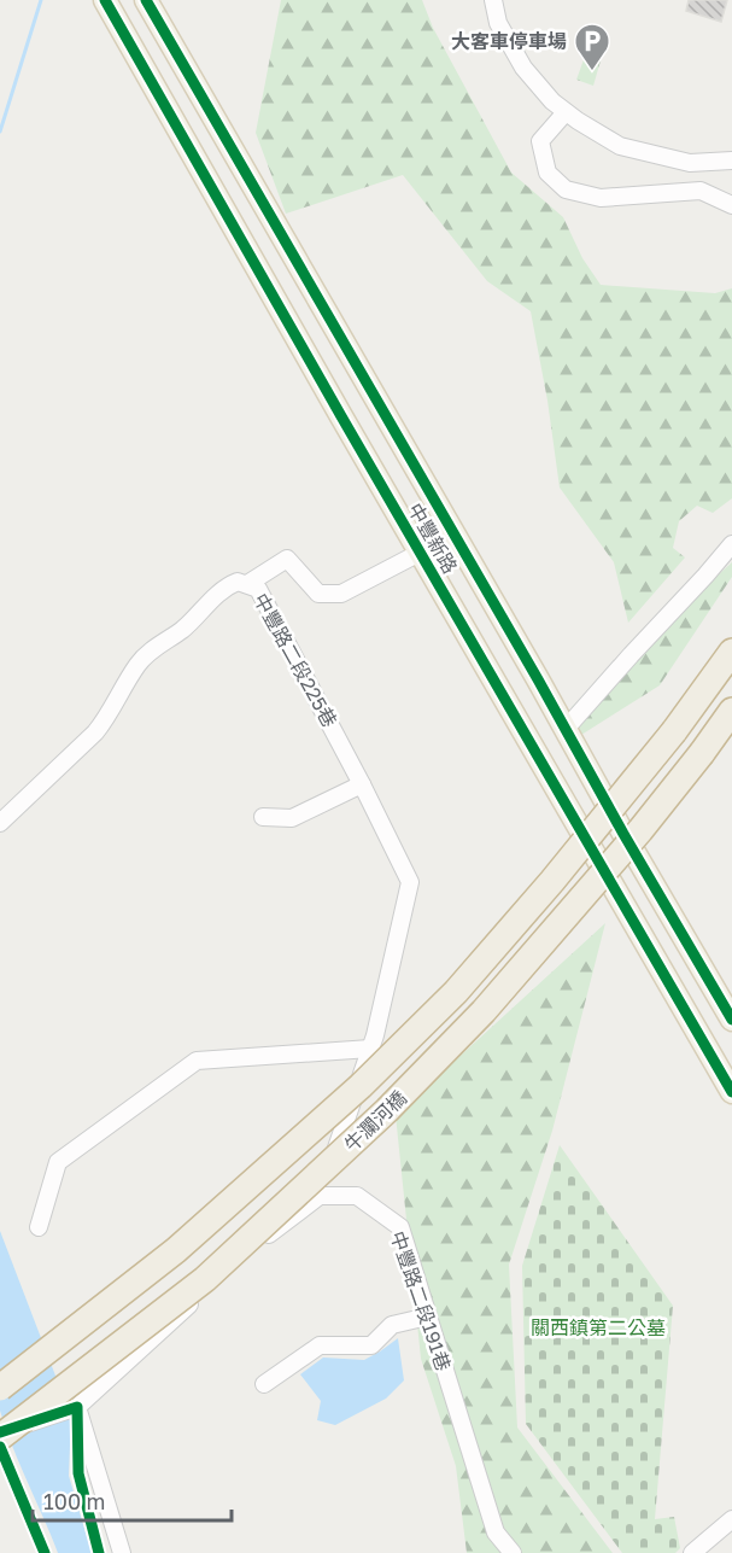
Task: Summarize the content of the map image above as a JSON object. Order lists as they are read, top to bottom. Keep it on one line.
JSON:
{"streets":{"highway":["牛瀾河橋"],"main road":["中豐新路"],"street":["中豐路二段225巷","中豐路二段191巷"]},"crossings":[["中豐路二段225巷","中豐路二段191巷"]],"parks":["關西鎮第二公墓"],"places":{"parking":["大客車停車場"]},"scale_bar":"100 m"}
